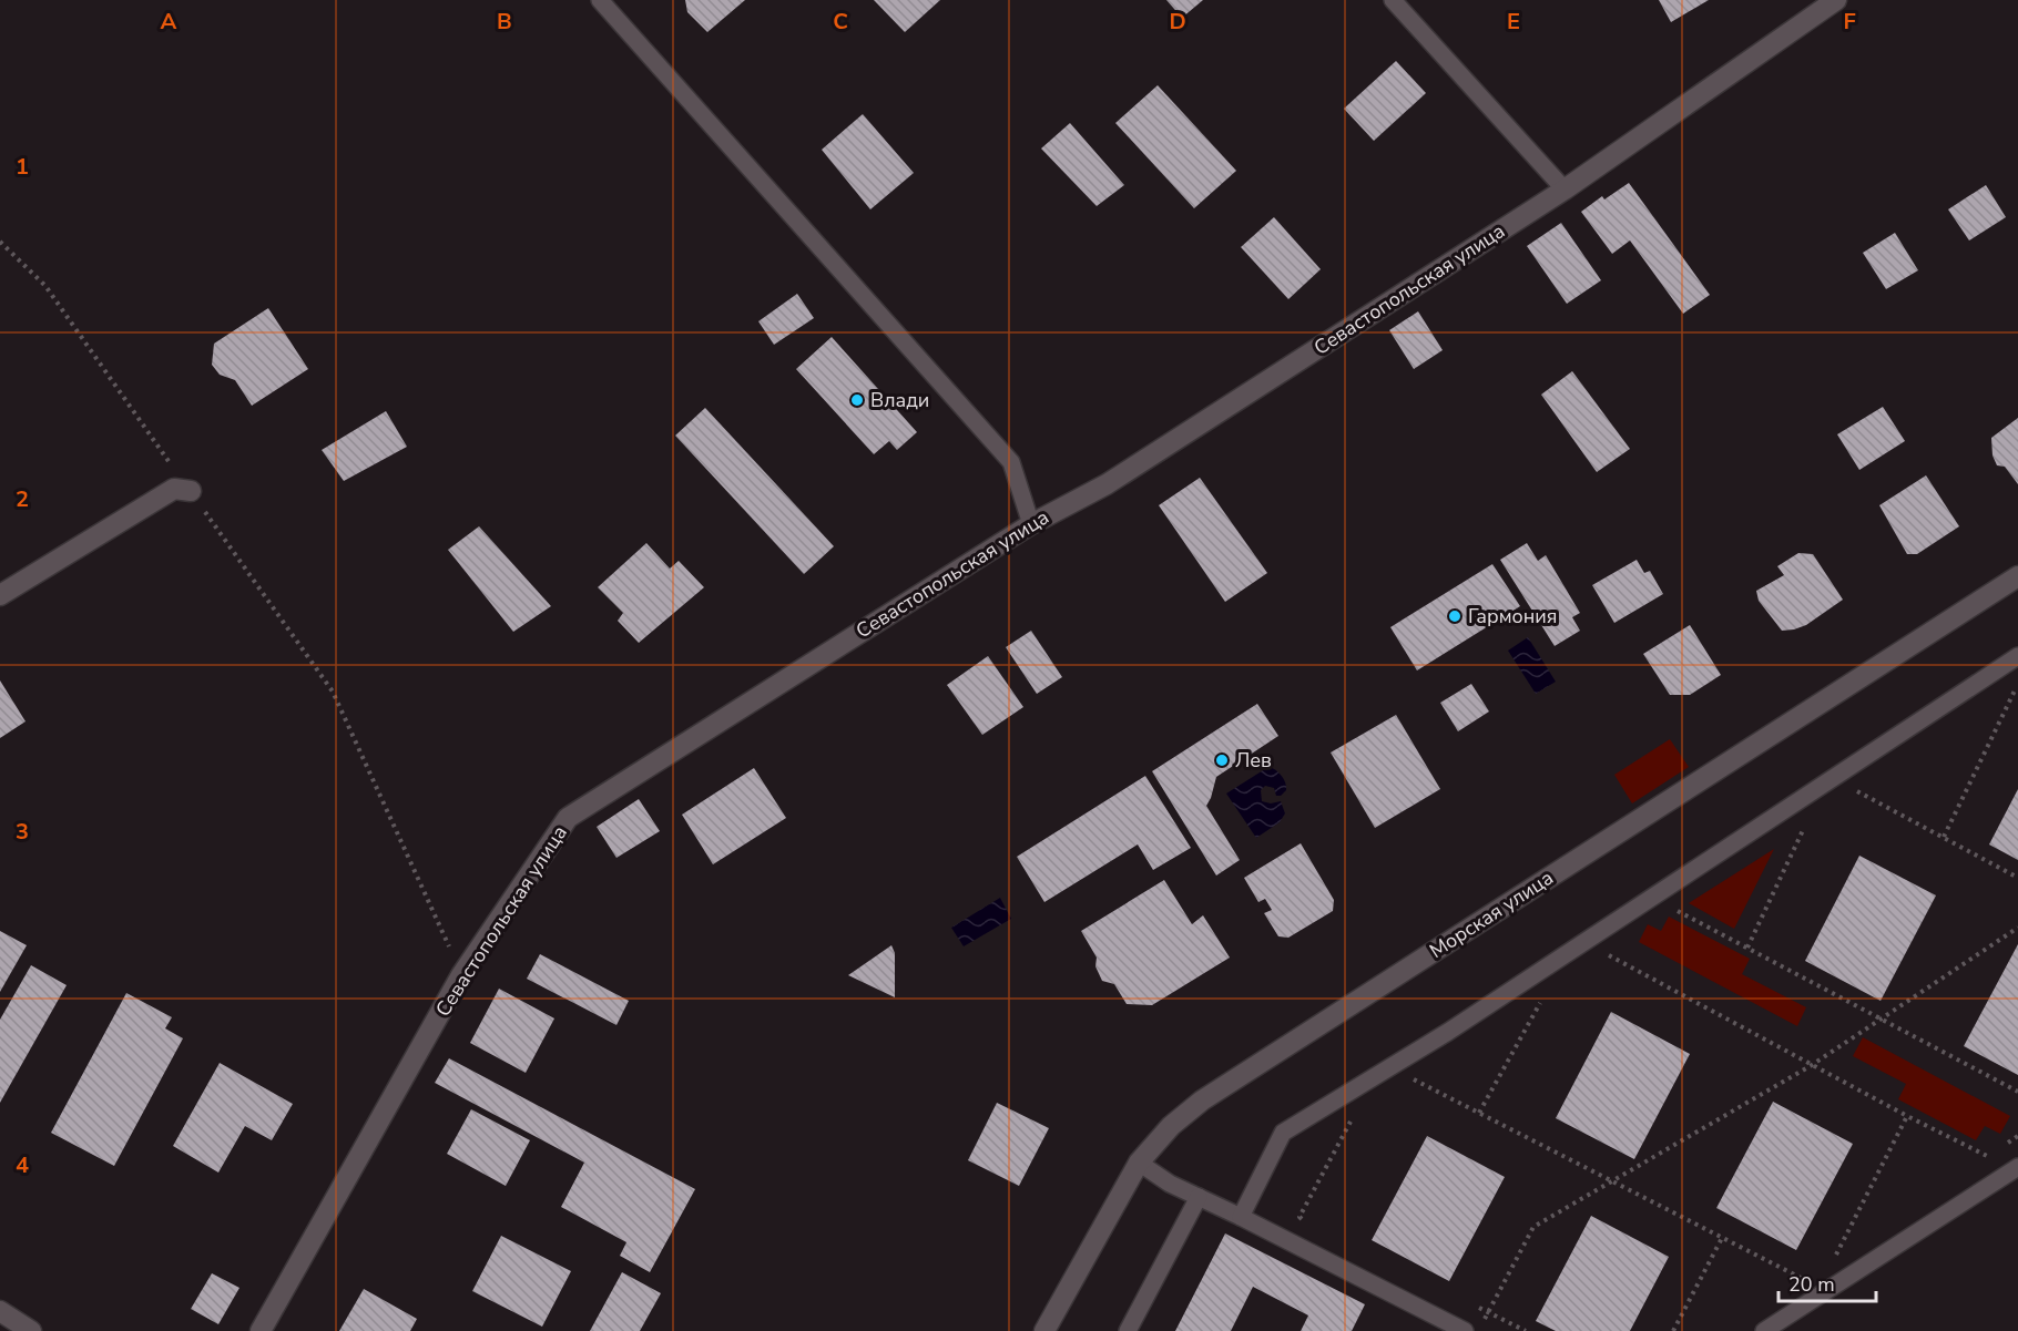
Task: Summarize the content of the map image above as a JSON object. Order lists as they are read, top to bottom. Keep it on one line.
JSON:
{"streets":{"street":["Севастопольская улица","Морская улица"]},"places":["Влади","Гармония","Лев"],"scale_bar":"20 m","grid":{"columns":["A","B","C","D","E","F"],"rows":["1","2","3","4"]}}
